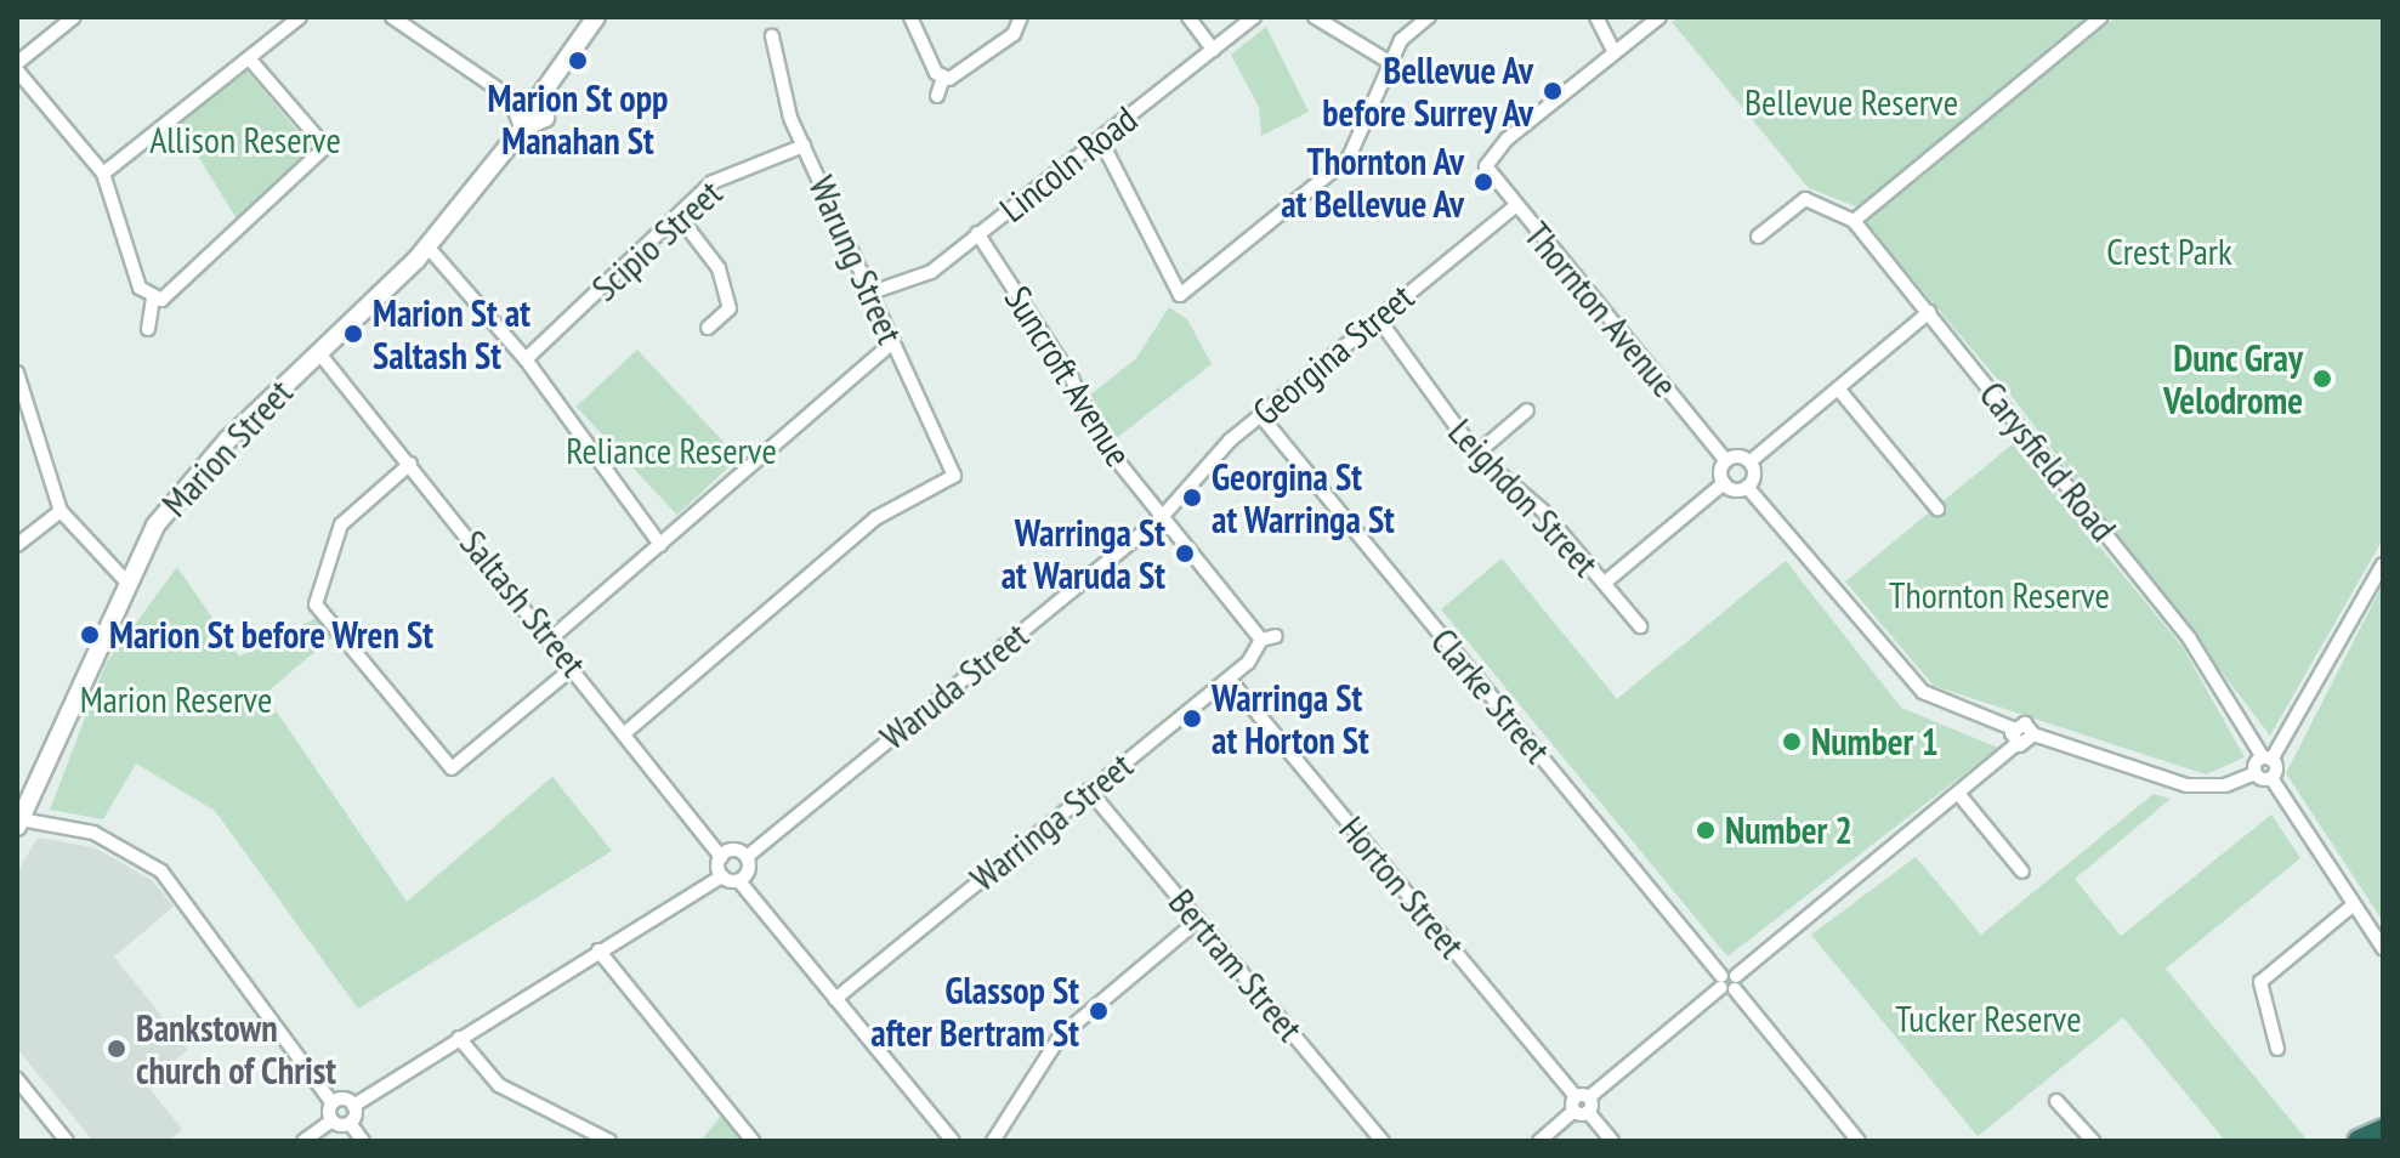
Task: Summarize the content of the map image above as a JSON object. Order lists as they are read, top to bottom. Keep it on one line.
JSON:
{"streets":{"main road":["Marion Street"],"street":["Lincoln Road","Scipio Street","Warung Street","Thornton Avenue","Georgina Street","Suncroft Avenue","Carysfield Road","Leighdon Street","Saltash Street","Waruda Street","Clarke Street","Warringa Street","Horton Street","Bertram Street"]},"crossings":[["Lincoln Road","Warung Street"],["Lincoln Road","Suncroft Avenue"],["Scipio Street","Warung Street"],["Warung Street","Saltash Street"],["Thornton Avenue","Georgina Street"],["Georgina Street","Suncroft Avenue"],["Georgina Street","Leighdon Street"],["Georgina Street","Waruda Street"],["Georgina Street","Clarke Street"],["Suncroft Avenue","Waruda Street"],["Marion Street","Saltash Street"],["Warringa Street","Horton Street"],["Warringa Street","Bertram Street"]],"parks":["Bellevue Reserve","Allison Reserve","Crest Park","Reliance Reserve","Thornton Reserve","Marion Reserve","Tucker Reserve"],"places":["Marion St opp Manahan St","Bellevue Av before Surrey Av","Thornton Av at Bellevue Av","Marion St at Saltash St","Dunc Gray Velodrome","Georgina St at Warringa St","Warringa St at Waruda St","Marion St before Wren St","Warringa St at Horton St","Number 1","Number 2","Glassop St after Bertram St","Bankstown church of Christ"]}
